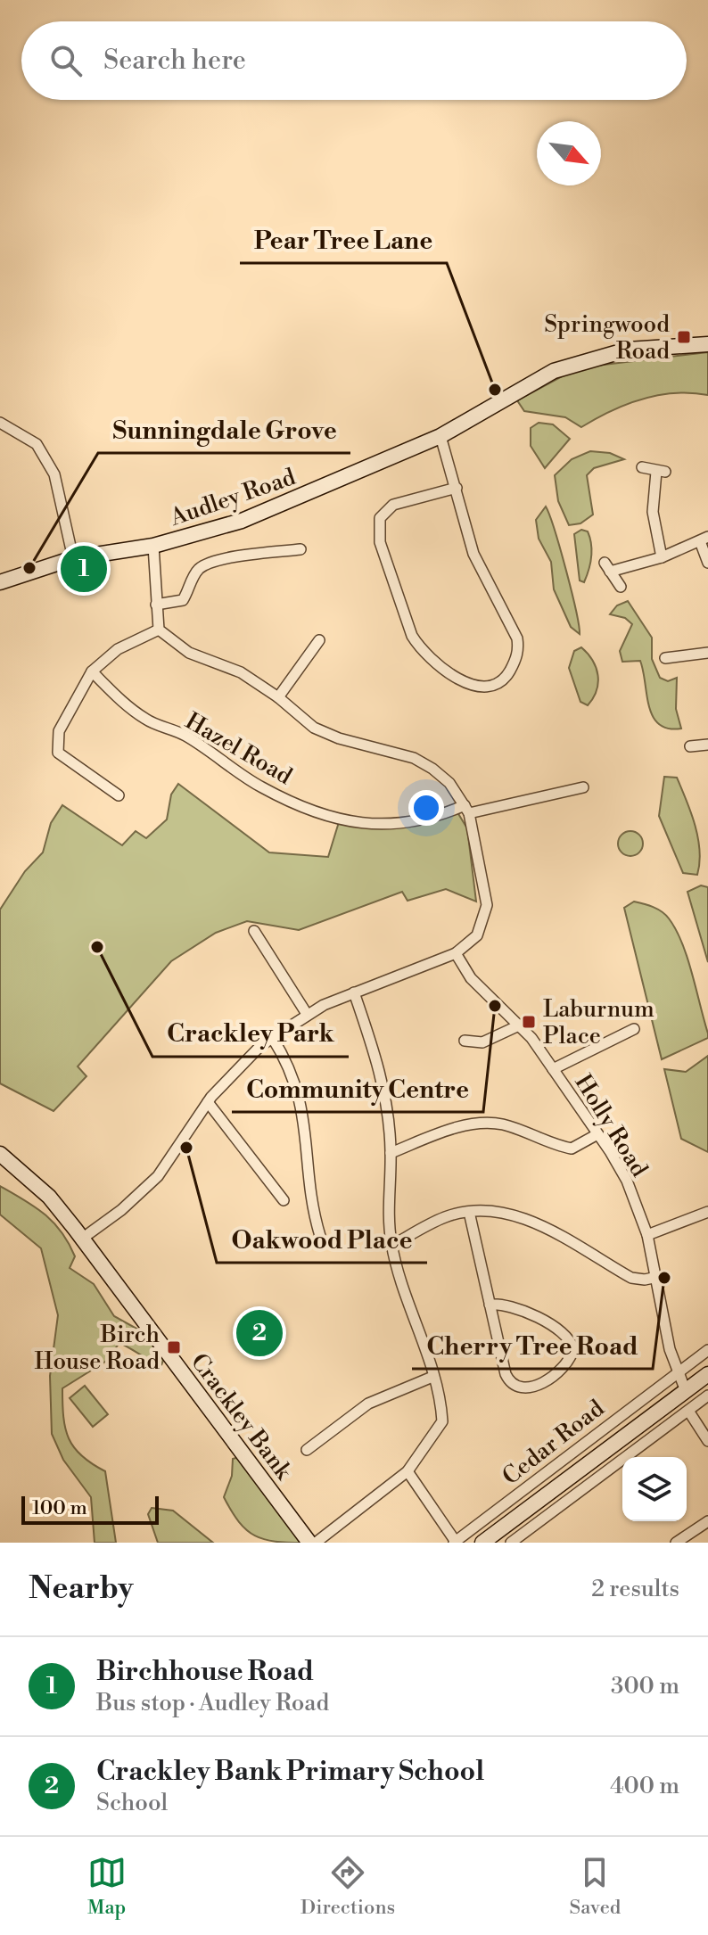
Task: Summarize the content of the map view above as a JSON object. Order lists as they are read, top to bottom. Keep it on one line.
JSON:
{"streets":{"street":["Audley Road","Hazel Road","Holly Road","Crackley Bank","Cedar Road"]},"crossings":[["Holly Road","Cedar Road"]],"places":{"transit":["Springwood Road","Laburnum Place","Birch House Road"],"other":["Pear Tree Lane","Sunningdale Grove","Crackley Park","Community Centre","Oakwood Place","Cherry Tree Road"]},"scale_bar":"100 m","north":"bottom right","page":{"search":"Search here","pins":["1","2"],"scale":"100 m","heading":["Nearby","2 results"],"list":[{"mark":"1","name":"Birchhouse Road","note":"Bus stop · Audley Road","value":"300 m"},{"mark":"2","name":"Crackley Bank Primary School","note":"School","value":"400 m"}],"nav":["Map","Directions","Saved"]}}
